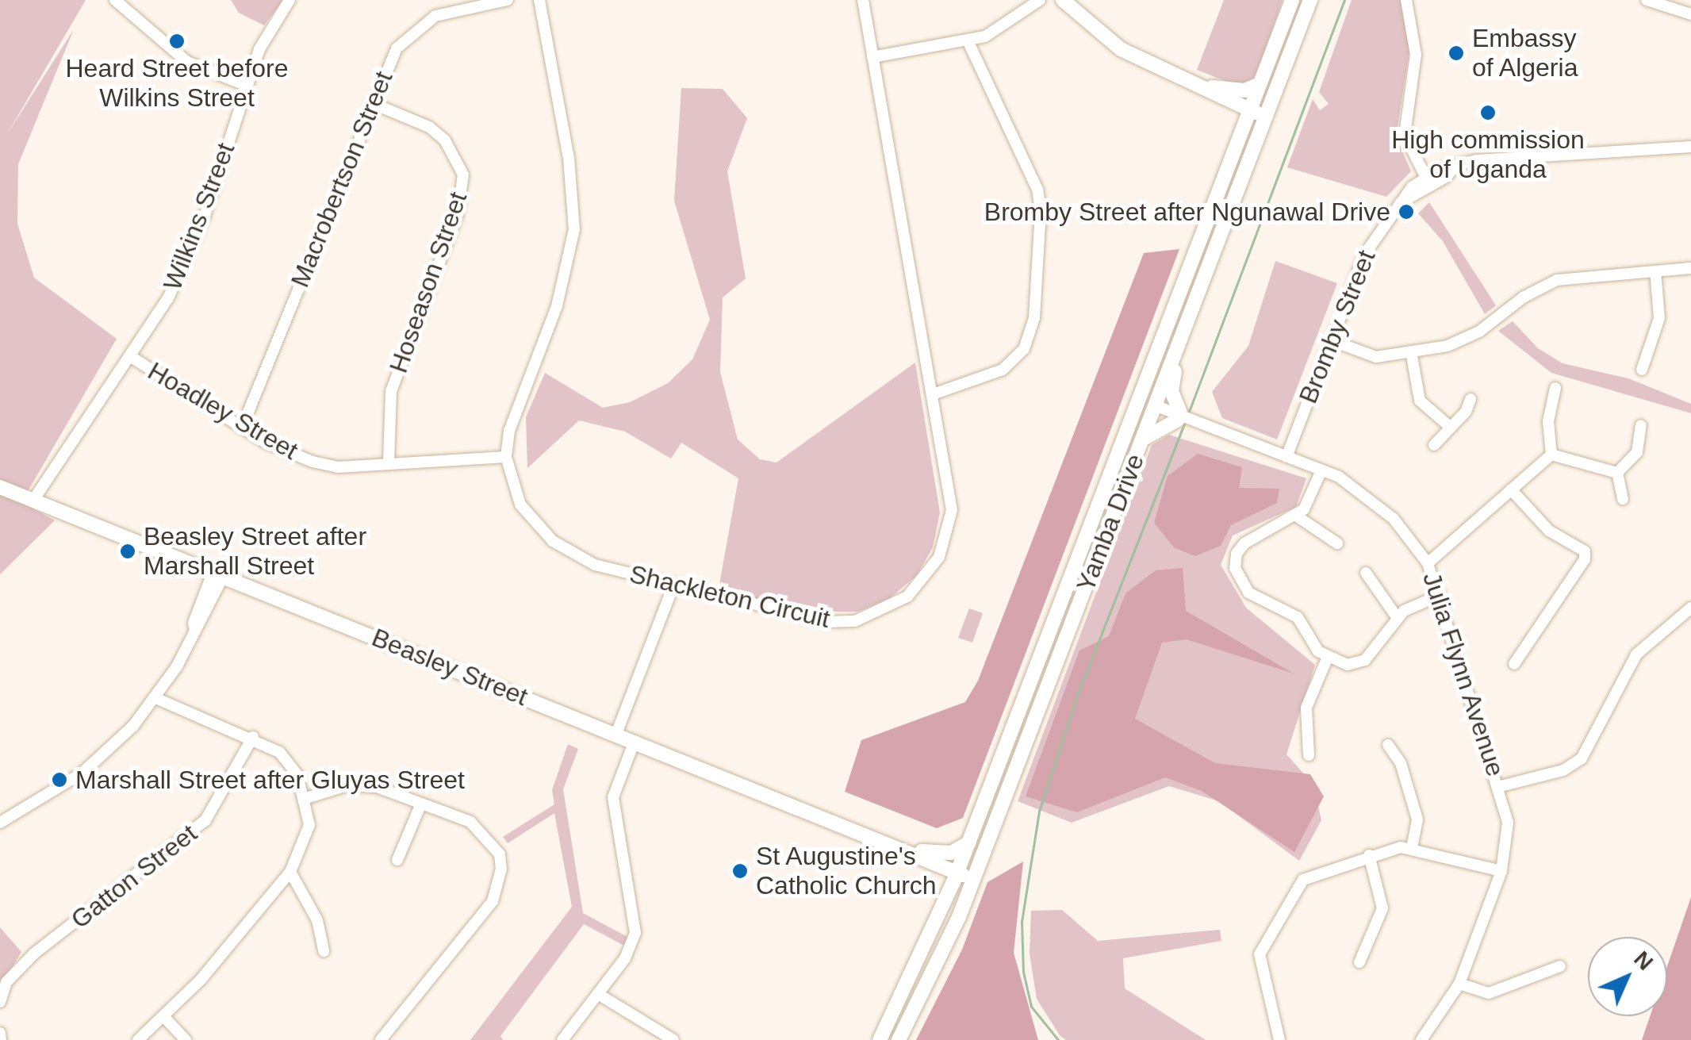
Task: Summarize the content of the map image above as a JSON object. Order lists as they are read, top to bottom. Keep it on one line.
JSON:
{"streets":{"main road":["Yamba Drive","Beasley Street"],"street":["Macrobertson Street","Wilkins Street","Hoseason Street","Bromby Street","Hoadley Street","Shackleton Circuit","Julia Flynn Avenue","Gatton Street"]},"crossings":[["Macrobertson Street","Hoseason Street"],["Macrobertson Street","Hoadley Street"],["Wilkins Street","Hoadley Street"],["Wilkins Street","Beasley Street"],["Hoseason Street","Hoadley Street"],["Bromby Street","Julia Flynn Avenue"],["Hoadley Street","Shackleton Circuit"],["Yamba Drive","Beasley Street"],["Yamba Drive","Julia Flynn Avenue"]],"places":["Heard Street before Wilkins Street","Embassy of Algeria","High commission of Uganda","Bromby Street after Ngunawal Drive","Beasley Street after Marshall Street","Marshall Street after Gluyas Street","St Augustine's Catholic Church"],"north":"top right"}
